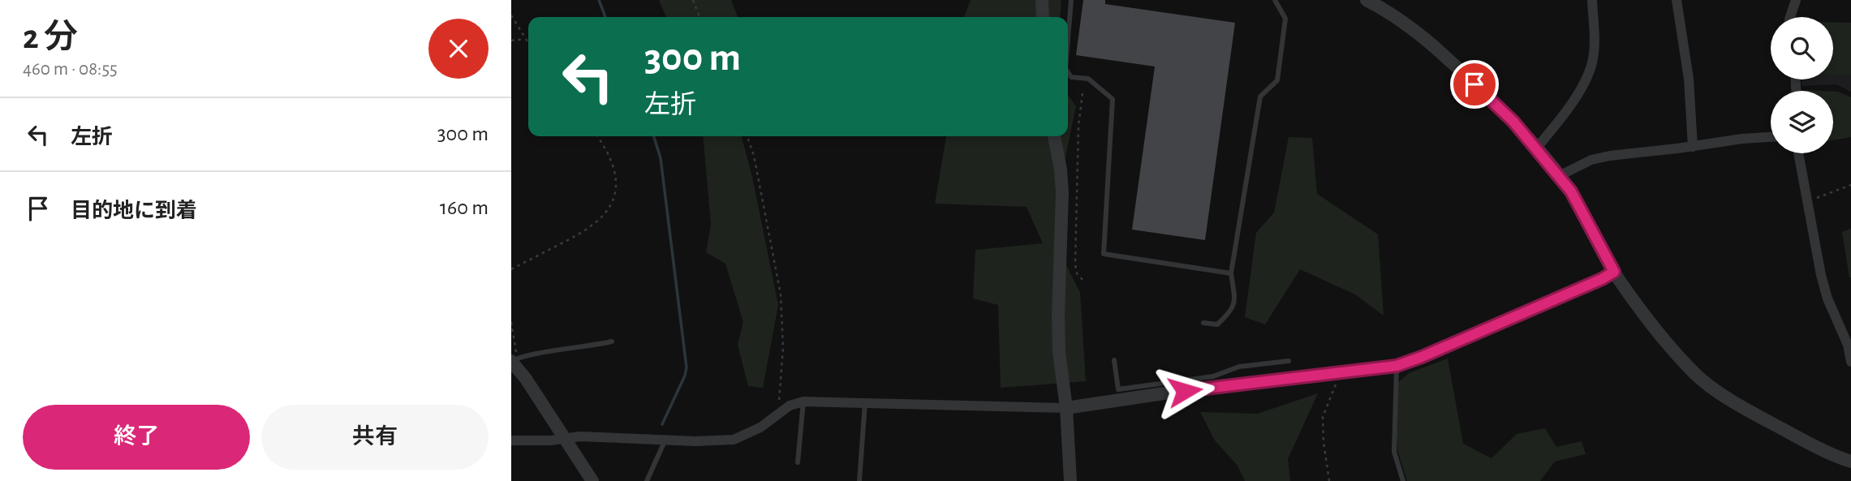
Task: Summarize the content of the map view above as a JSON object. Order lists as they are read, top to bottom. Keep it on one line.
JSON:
{"page":{"heading":["2 分","460 m · 08:55"],"turn":["300 m","左折"],"list":[{"name":"左折","value":"300 m"},{"name":"目的地に到着","value":"160 m"}],"buttons":["終了","共有"]}}
